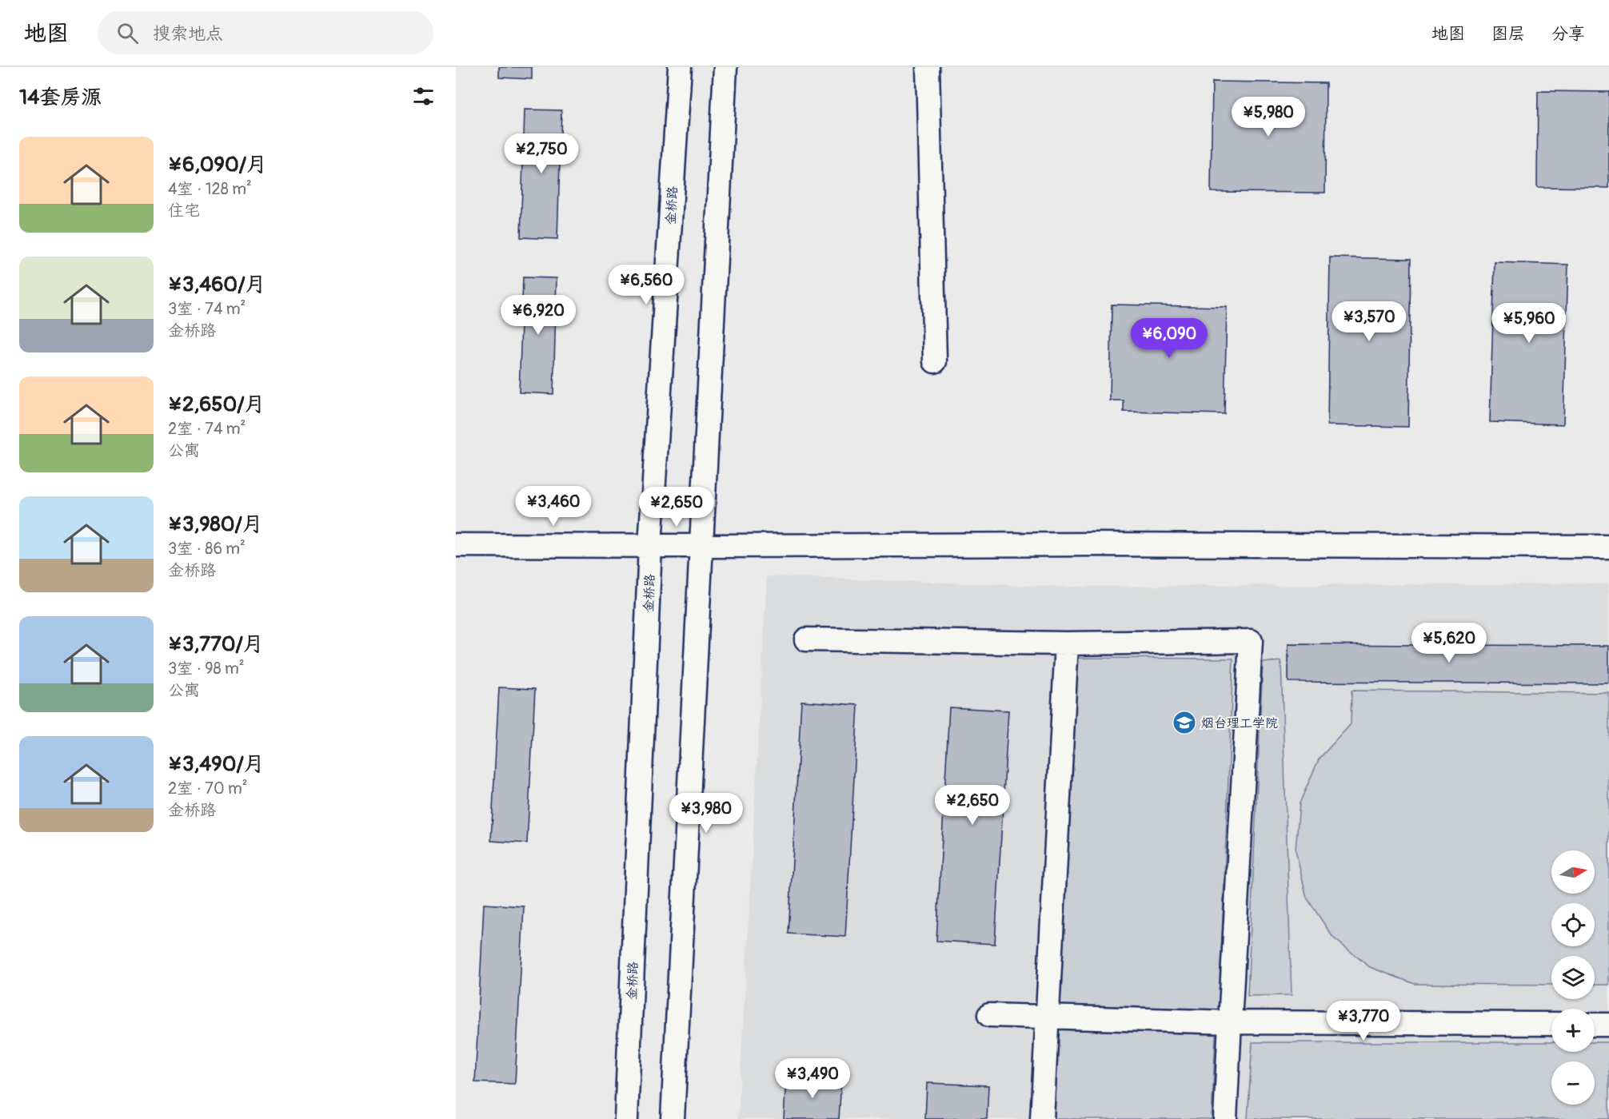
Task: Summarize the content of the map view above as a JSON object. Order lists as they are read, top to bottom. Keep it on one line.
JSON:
{"streets":{"street":["金桥路"]},"places":{"school or university":["烟台理工学院"]},"north":"right","page":{"header":"地图","search":"搜索地点","nav":["地图","图层","分享"],"heading":"14套房源","price":["¥5,980","¥2,750","¥6,560","¥6,920","¥3,570","¥5,960","¥6,090","¥3,460","¥2,650","¥5,620","¥2,650","¥3,980","¥3,770","¥3,490"],"list":[{"name":"¥6,090/月","note":"4室 · 128 m² · 住宅"},{"name":"¥3,460/月","note":"3室 · 74 m² · 金桥路"},{"name":"¥2,650/月","note":"2室 · 74 m² · 公寓"},{"name":"¥3,980/月","note":"3室 · 86 m² · 金桥路"},{"name":"¥3,770/月","note":"3室 · 98 m² · 公寓"},{"name":"¥3,490/月","note":"2室 · 70 m² · 金桥路"}],"map_buttons":["+","−"]}}
